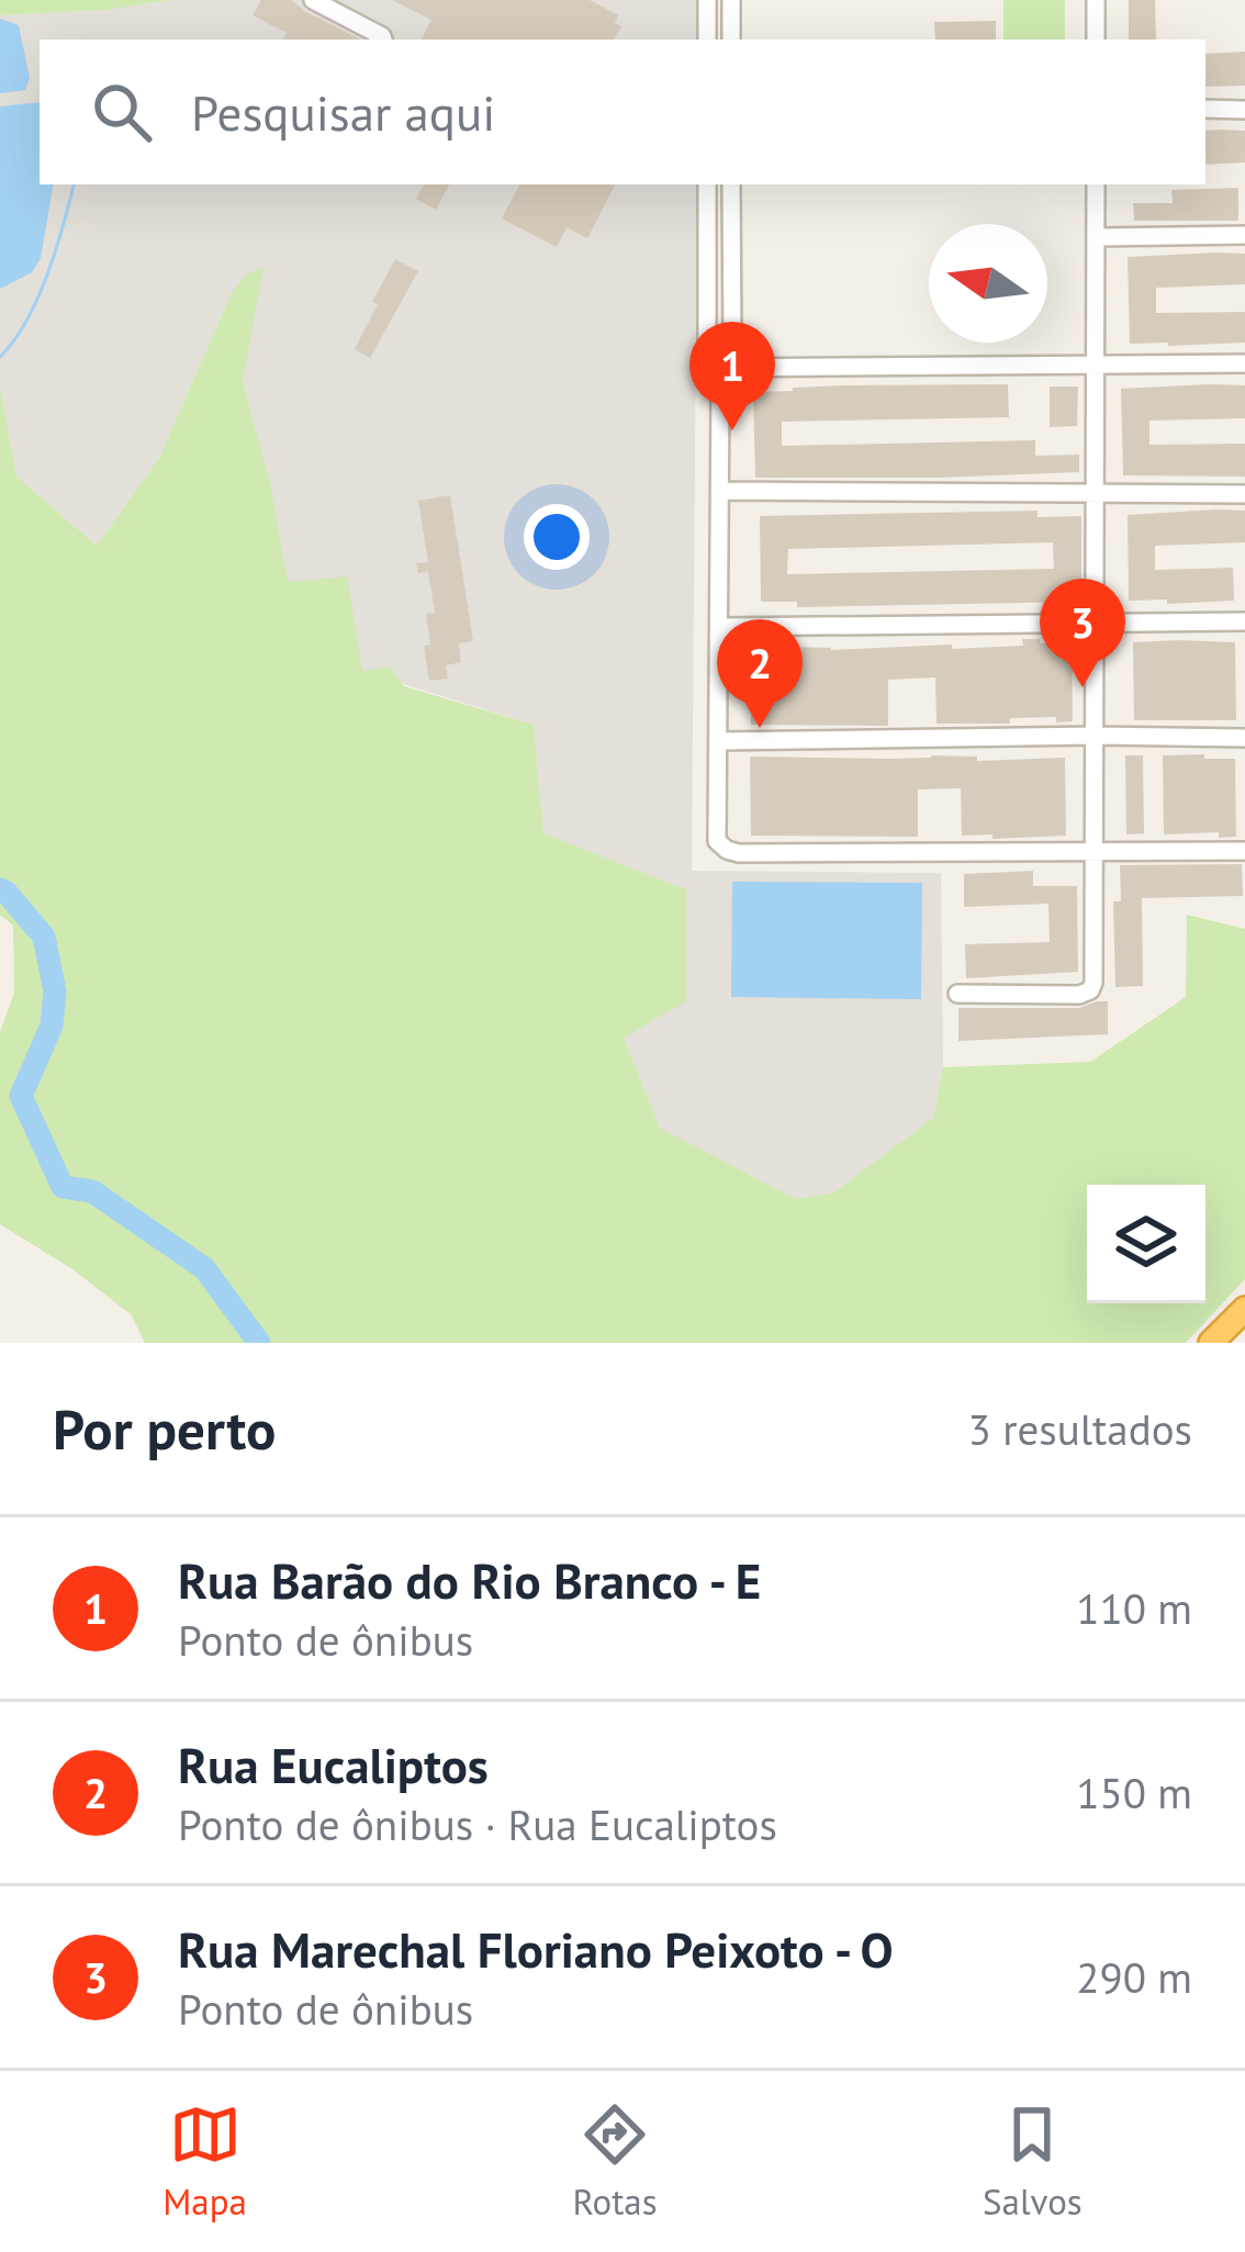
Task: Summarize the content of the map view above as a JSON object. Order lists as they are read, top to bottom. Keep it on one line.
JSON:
{"north":"left","page":{"search":"Pesquisar aqui","pins":["1","3","2"],"heading":["Por perto","3 resultados"],"list":[{"mark":"1","name":"Rua Barão do Rio Branco - E","note":"Ponto de ônibus","value":"110 m"},{"mark":"2","name":"Rua Eucaliptos","note":"Ponto de ônibus · Rua Eucaliptos","value":"150 m"},{"mark":"3","name":"Rua Marechal Floriano Peixoto - O","note":"Ponto de ônibus","value":"290 m"}],"nav":["Mapa","Rotas","Salvos"]}}
